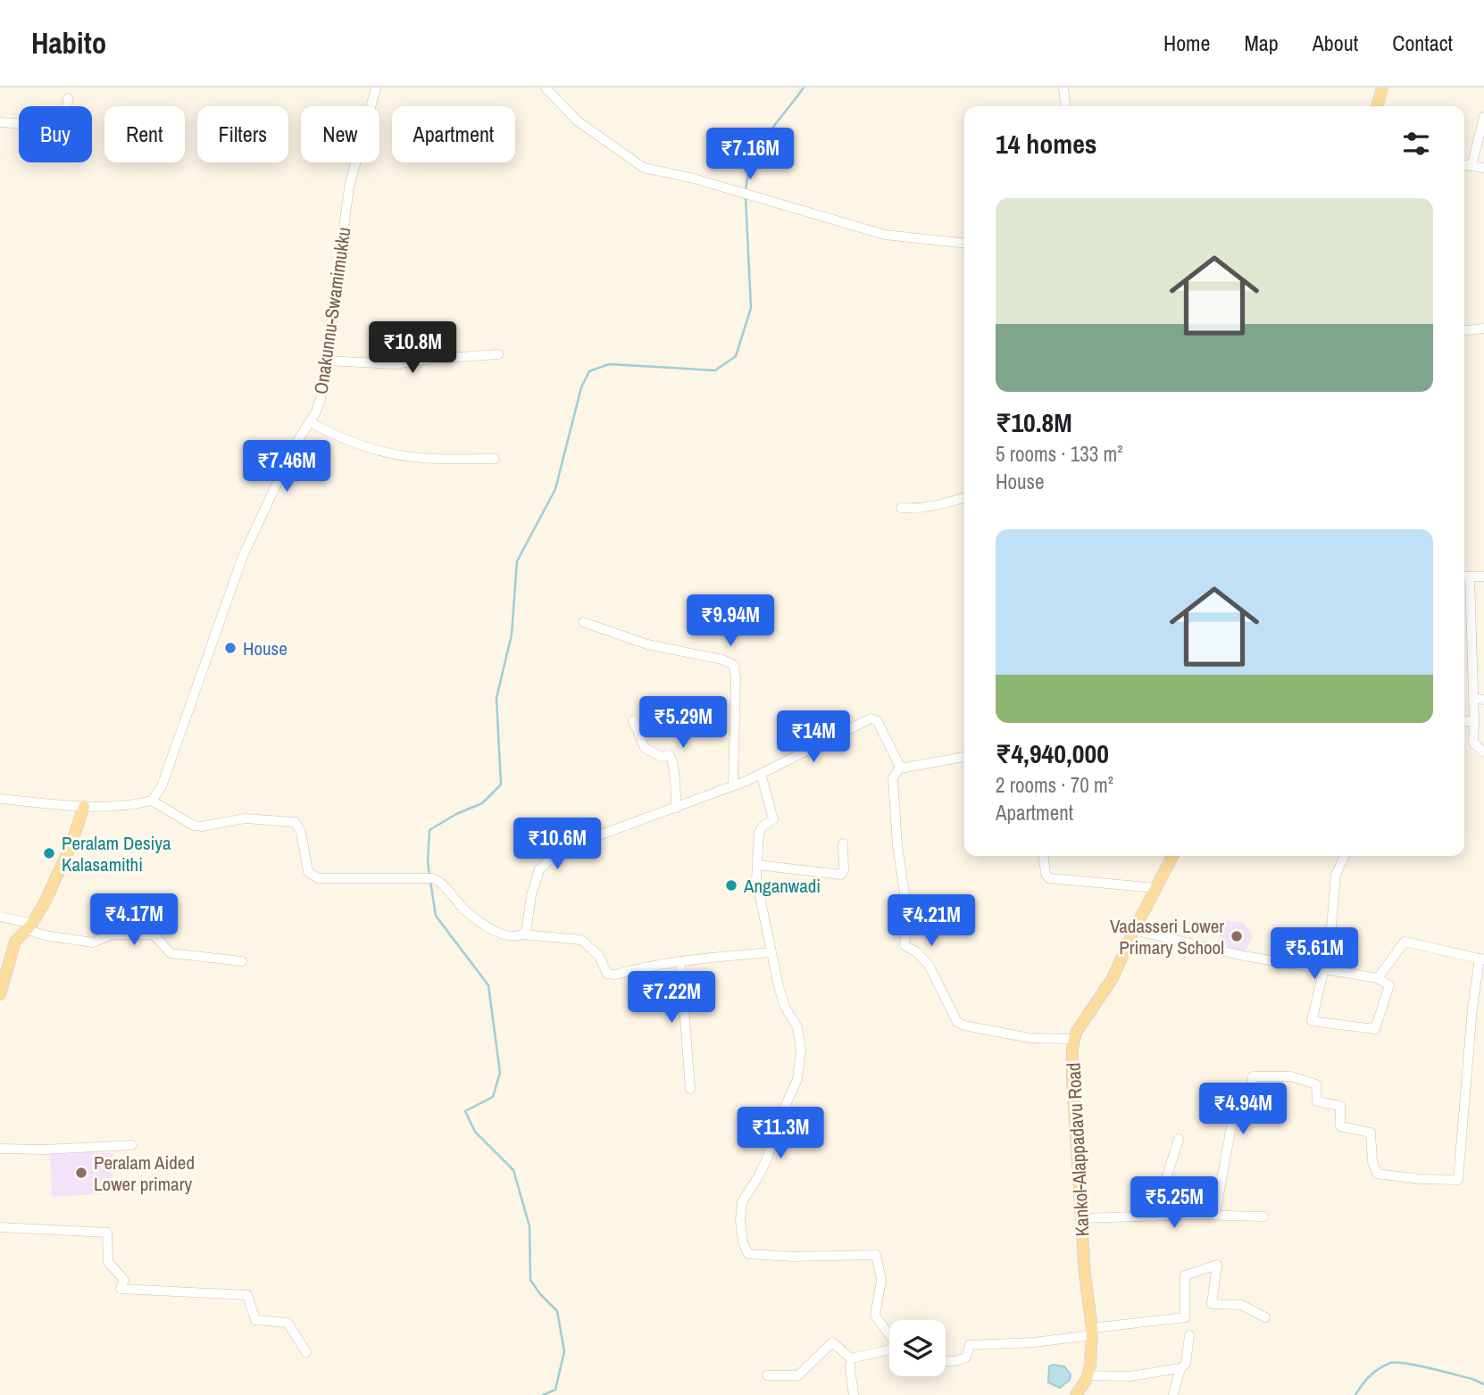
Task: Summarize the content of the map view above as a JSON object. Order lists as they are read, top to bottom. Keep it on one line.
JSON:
{"streets":{"main road":["Kankol-Alappadavu Road"],"street":["Onakunnu-Swamimukku"]},"places":["House","Peralam Desiya Kalasamithi","Anganwadi","Vadasseri Lower Primary School","Peralam Aided Lower primary"],"page":{"header":"Habito","nav":["Home","Map","About","Contact"],"chip":["Buy","Rent","Filters","New","Apartment"],"heading":"14 homes","price":["₹7.16M","₹10.8M","₹7.46M","₹9.94M","₹5.29M","₹14M","₹10.6M","₹4.17M","₹4.21M","₹5.61M","₹7.22M","₹4.94M","₹11.3M","₹5.25M"],"list":[{"name":"₹10.8M","note":"5 rooms · 133 m² · House"},{"name":"₹4,940,000","note":"2 rooms · 70 m² · Apartment"}]}}
